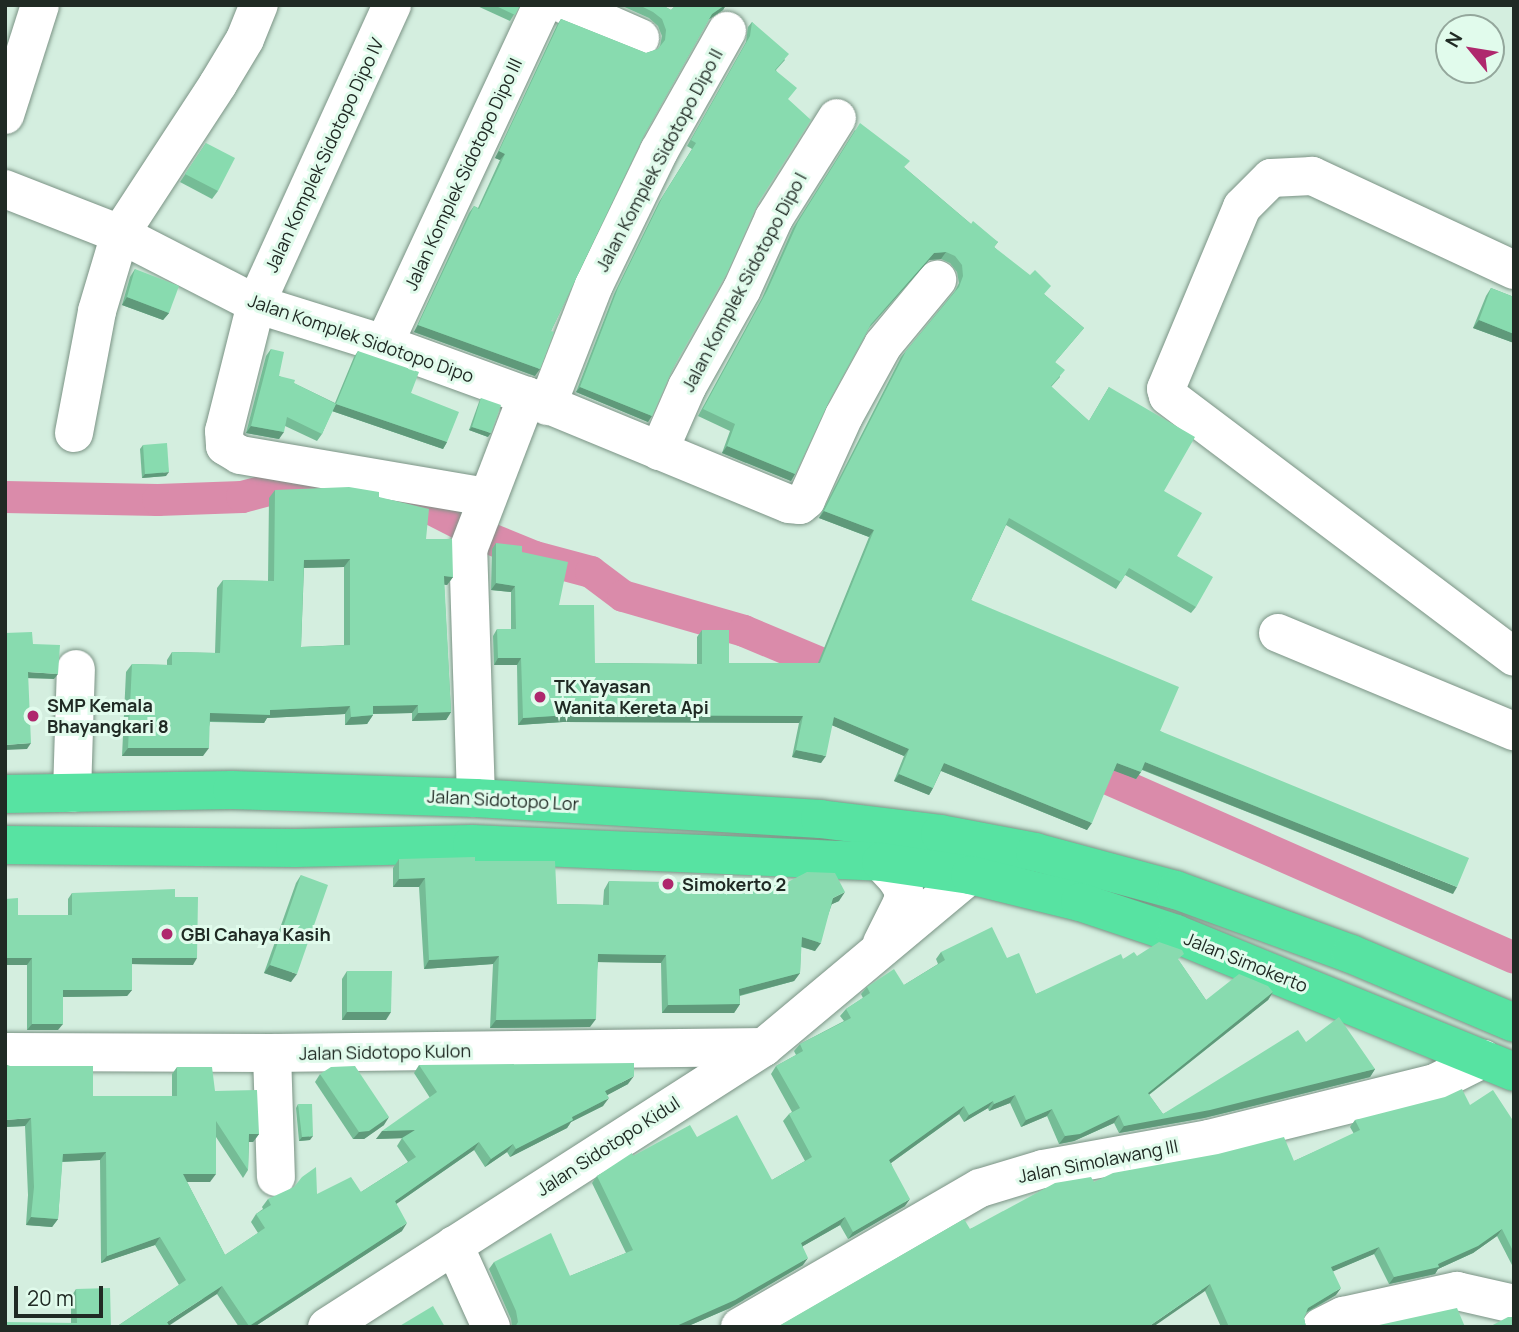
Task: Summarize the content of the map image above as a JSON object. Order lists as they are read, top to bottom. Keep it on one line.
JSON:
{"streets":{"highway":["Jalan Sidotopo Lor","Jalan Simokerto"],"street":["Jalan Komplek Sidotopo Dipo IV","Jalan Komplek Sidotopo Dipo II","Jalan Komplek Sidotopo Dipo III","Jalan Komplek Sidotopo Dipo I","Jalan Komplek Sidotopo Dipo","Jalan Sidotopo Kulon","Jalan Sidotopo Kidul","Jalan Simolawang III"]},"crossings":[["Jalan Komplek Sidotopo Dipo IV","Jalan Komplek Sidotopo Dipo"],["Jalan Komplek Sidotopo Dipo II","Jalan Komplek Sidotopo Dipo"],["Jalan Komplek Sidotopo Dipo III","Jalan Komplek Sidotopo Dipo"],["Jalan Komplek Sidotopo Dipo I","Jalan Komplek Sidotopo Dipo"],["Jalan Sidotopo Lor","Jalan Sidotopo Kidul"],["Jalan Simokerto","Jalan Sidotopo Kidul"],["Jalan Simokerto","Jalan Simolawang III"],["Jalan Sidotopo Kulon","Jalan Sidotopo Kidul"]],"places":["TK Yayasan Wanita Kereta Api","SMP Kemala Bhayangkari 8","Simokerto 2","GBI Cahaya Kasih"],"scale_bar":"20 m","north":"top left"}
